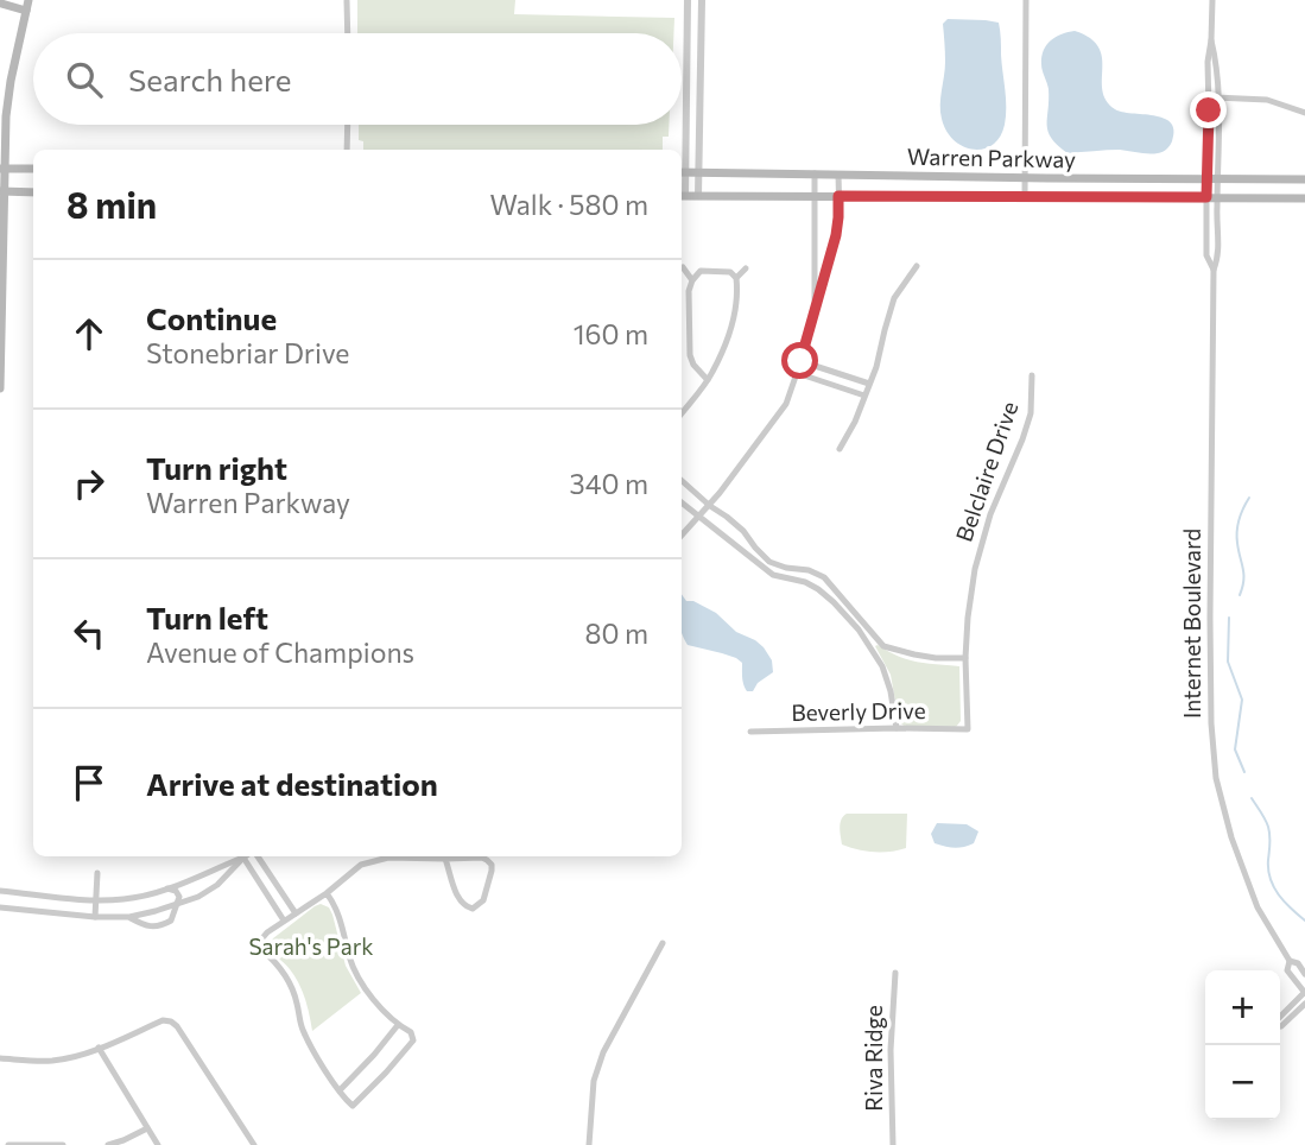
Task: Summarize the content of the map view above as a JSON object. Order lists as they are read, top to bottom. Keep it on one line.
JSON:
{"streets":{"main road":["Warren Parkway"],"street":["Belclaire Drive","Internet Boulevard","Beverly Drive","Riva Ridge"]},"crossings":[["Warren Parkway","Internet Boulevard"],["Belclaire Drive","Beverly Drive"]],"parks":["Sarah's Park"],"page":{"search":"Search here","heading":["8 min","Walk · 580 m"],"list":[["Continue","Stonebriar Drive","160 m"],["Turn right","Warren Parkway","340 m"],["Turn left","Avenue of Champions","80 m"],"Arrive at destination"],"map_buttons":["+","−"]}}
